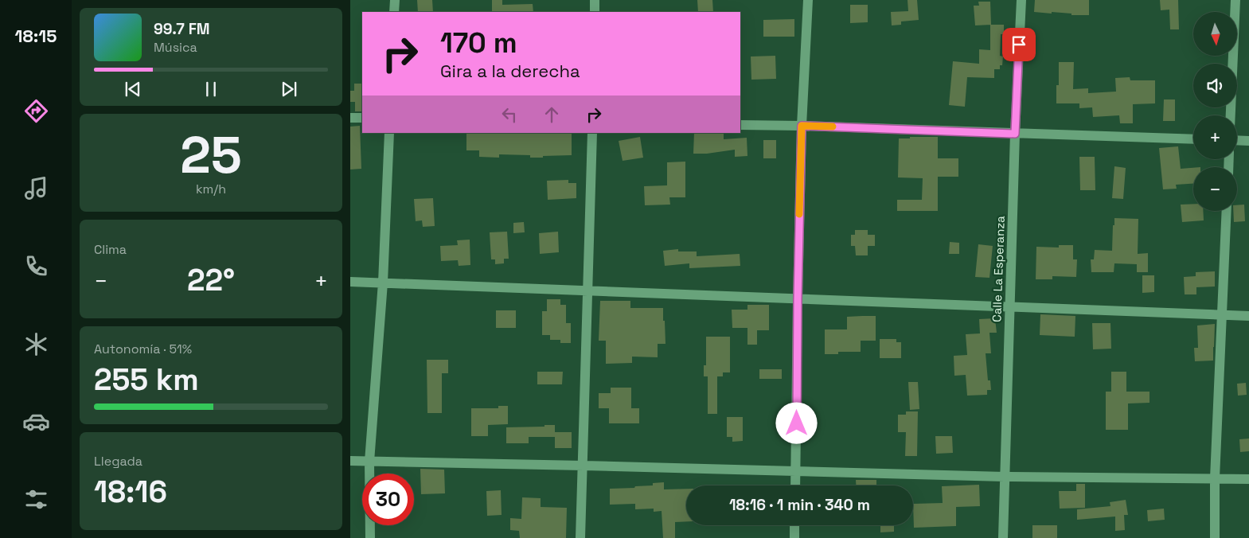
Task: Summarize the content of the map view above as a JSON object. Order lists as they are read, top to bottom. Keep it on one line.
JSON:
{"streets":{"street":["Calle La Esperanza"]},"north":"bottom","page":{"tabs":"18:15","map_buttons":["+","−"],"turn":["170 m","Gira a la derecha"],"song":["99.7 FM","Música"],"tile":[["25","km/h"],"Clima",["Autonomía · 51%","255 km"],["Llegada","18:16"]],"heat":["−","22°","+"],"limit":"30","trip":"18:16 · 1 min · 340 m"}}
